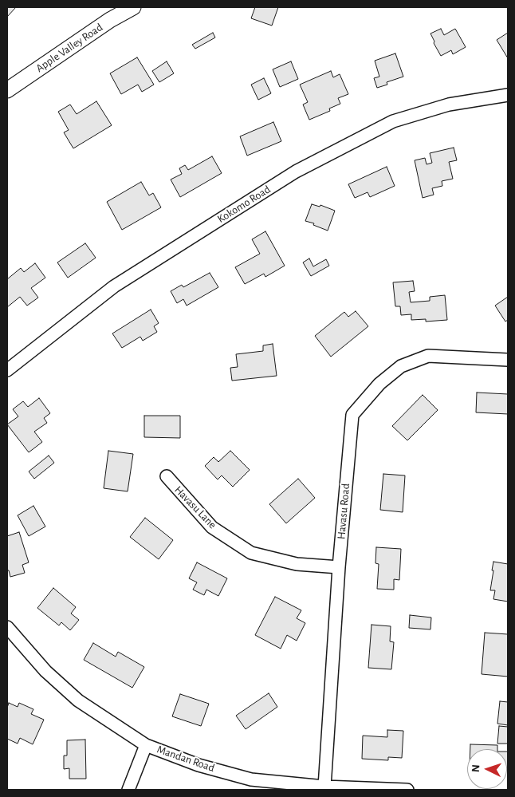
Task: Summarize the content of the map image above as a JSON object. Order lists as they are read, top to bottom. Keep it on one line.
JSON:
{"streets":{"main road":["Apple Valley Road"],"street":["Kokomo Road","Havasu Lane","Havasu Road","Mandan Road"]},"crossings":[["Havasu Lane","Havasu Road"],["Havasu Road","Mandan Road"]],"north":"left"}
